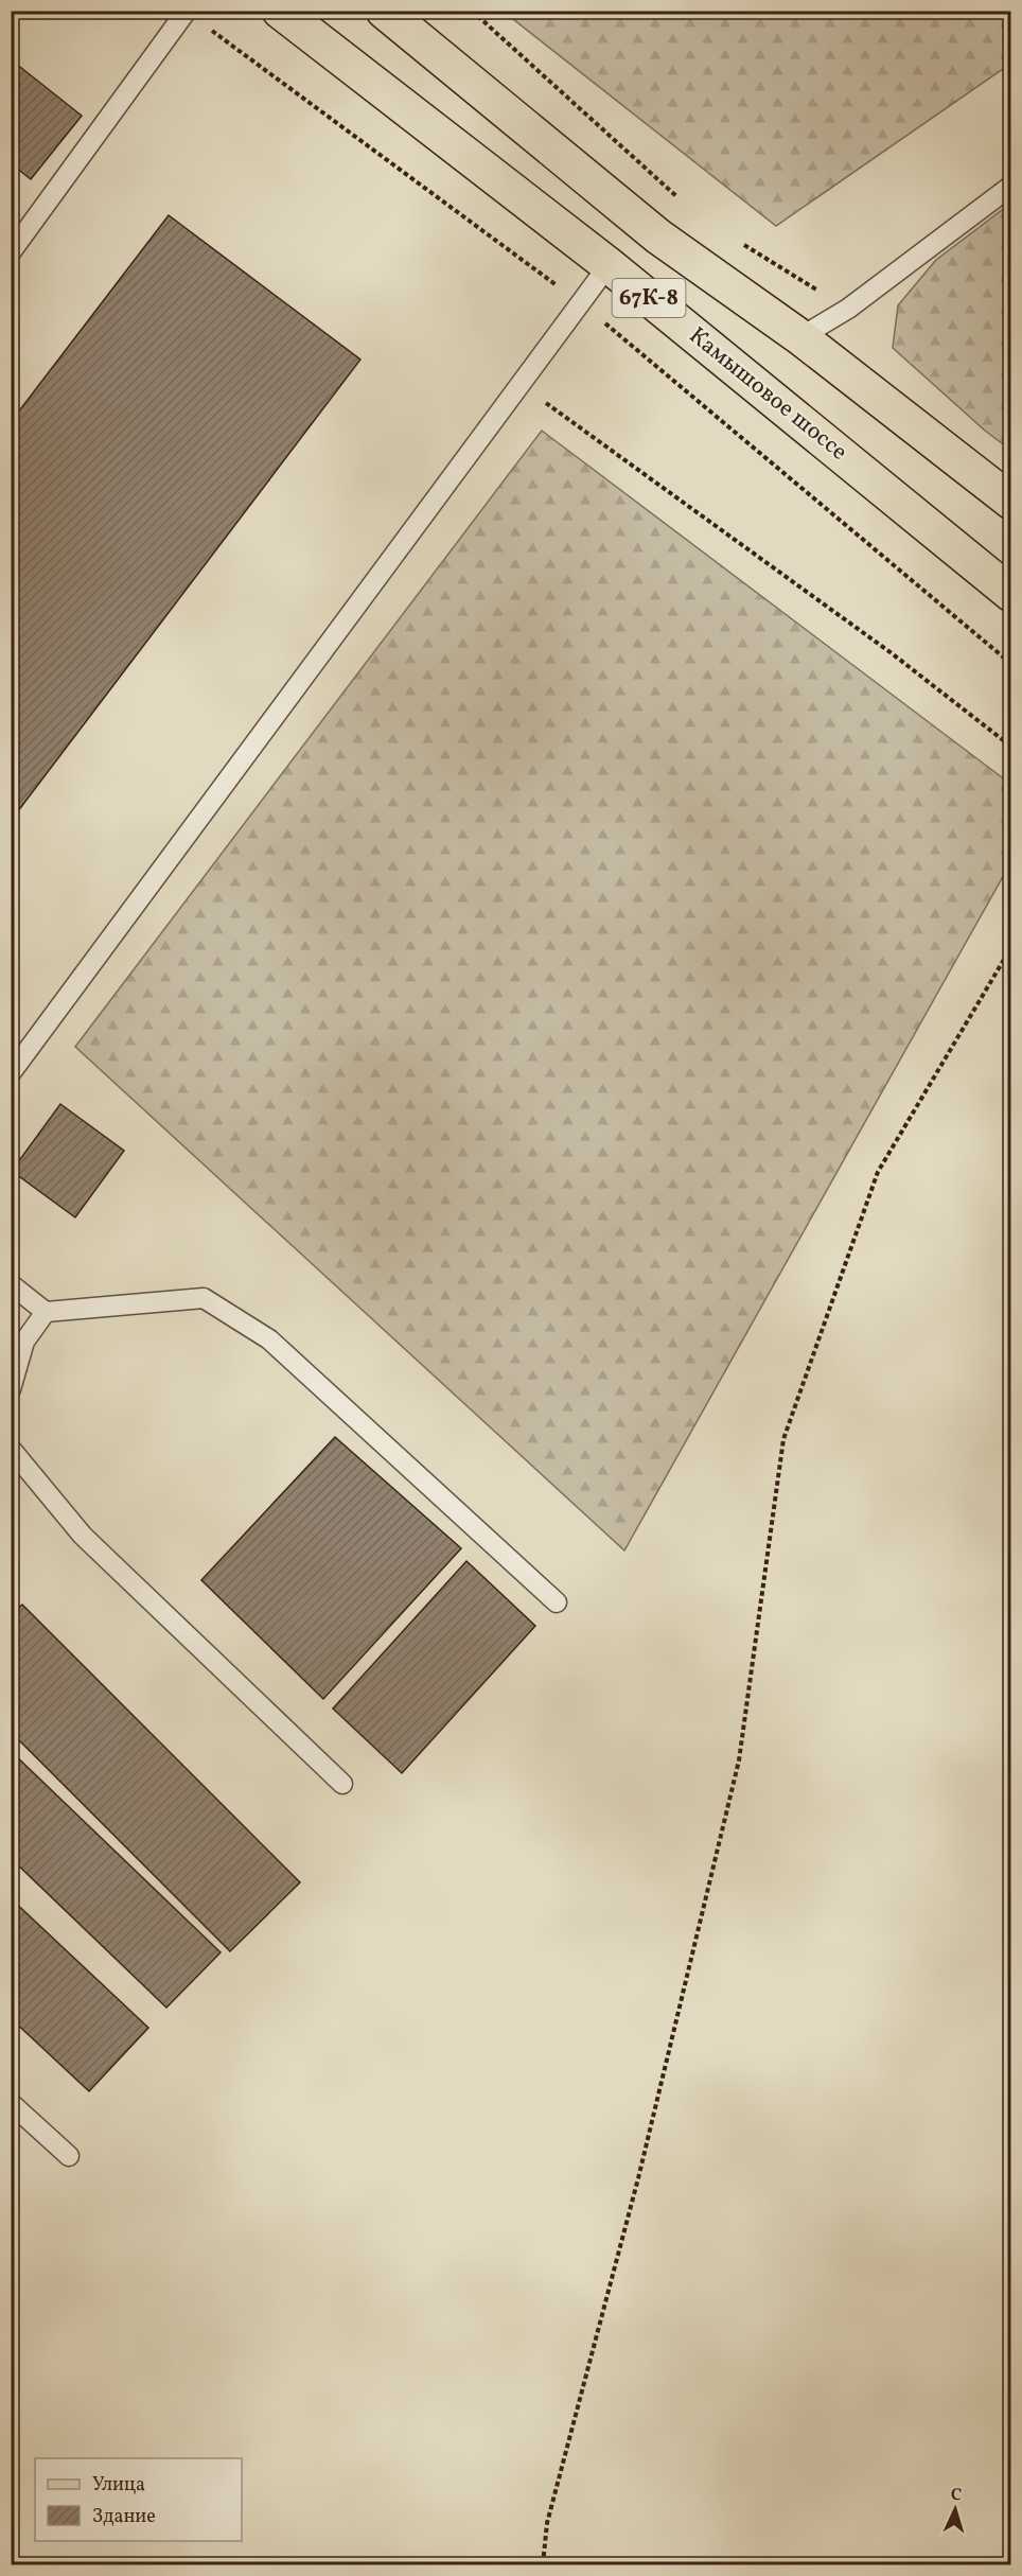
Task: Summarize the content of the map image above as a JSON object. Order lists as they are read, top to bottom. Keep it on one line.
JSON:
{"streets":{"main road":["67К-8","Камышовое шоссе"]},"legend":["Улица","Здание"],"north":"top"}
